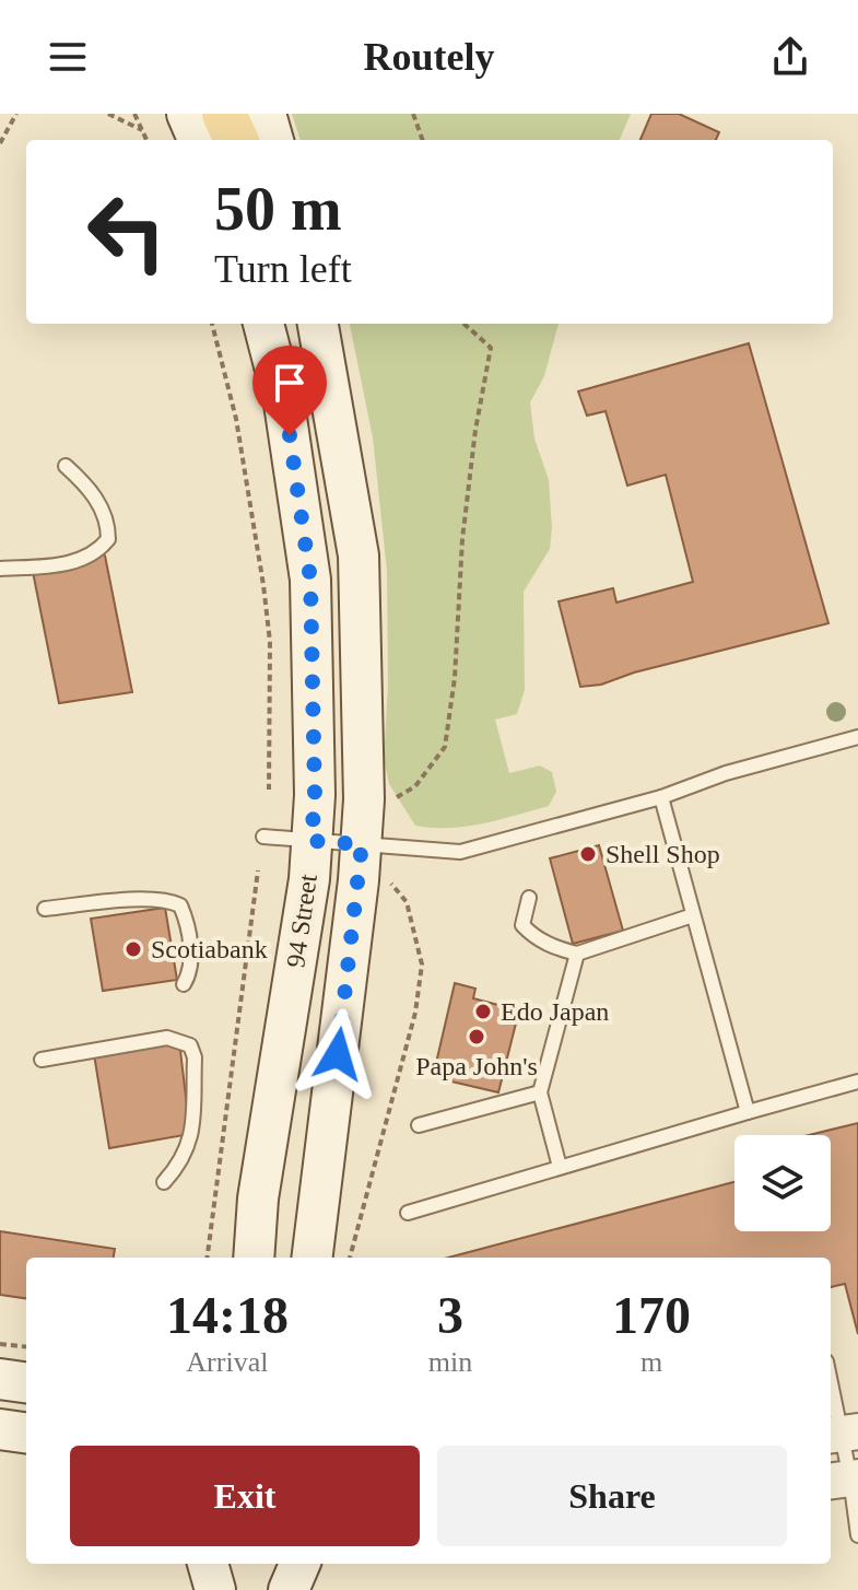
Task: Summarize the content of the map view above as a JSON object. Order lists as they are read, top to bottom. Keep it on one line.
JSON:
{"streets":{"main road":["94 Street"]},"places":["Shell Shop","Scotiabank","Edo Japan","Papa John's"],"page":{"header":"Routely","turn":["50 m","Turn left"],"eta":["14:18","Arrival","3","min","170","m"],"buttons":["Exit","Share"]}}
